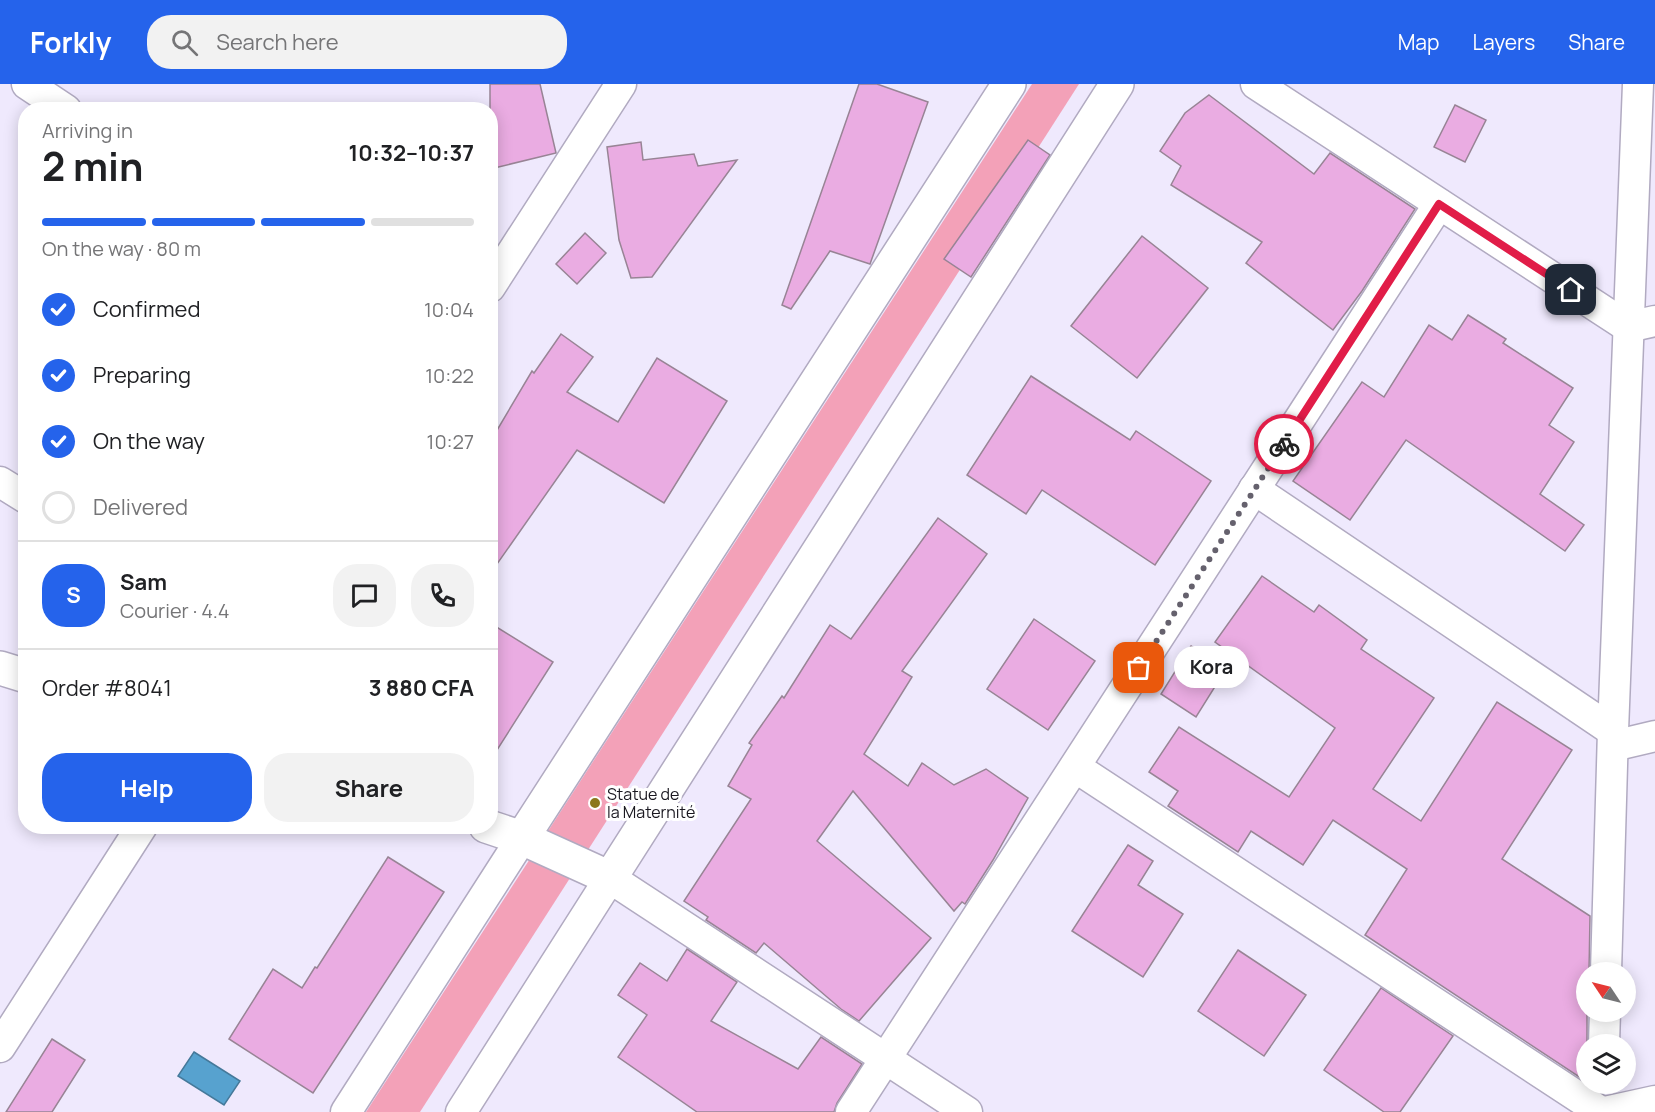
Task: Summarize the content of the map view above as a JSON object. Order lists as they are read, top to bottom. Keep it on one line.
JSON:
{"places":["Kora","Statue de la Maternité"],"north":"top left","page":{"header":"Forkly","search":"Search here","nav":["Map","Layers","Share"],"heading":["2 min","Arriving in","10:32–10:37"],"panel":["Sam","Courier · 4.4","Order #8041","3 880 CFA"],"bar":"On the way · 80 m","list":[["Confirmed","10:04"],["Preparing","10:22"],["On the way","10:27"],"Delivered"],"round":"S","bubble":"Kora","buttons":["Help","Share"]}}
